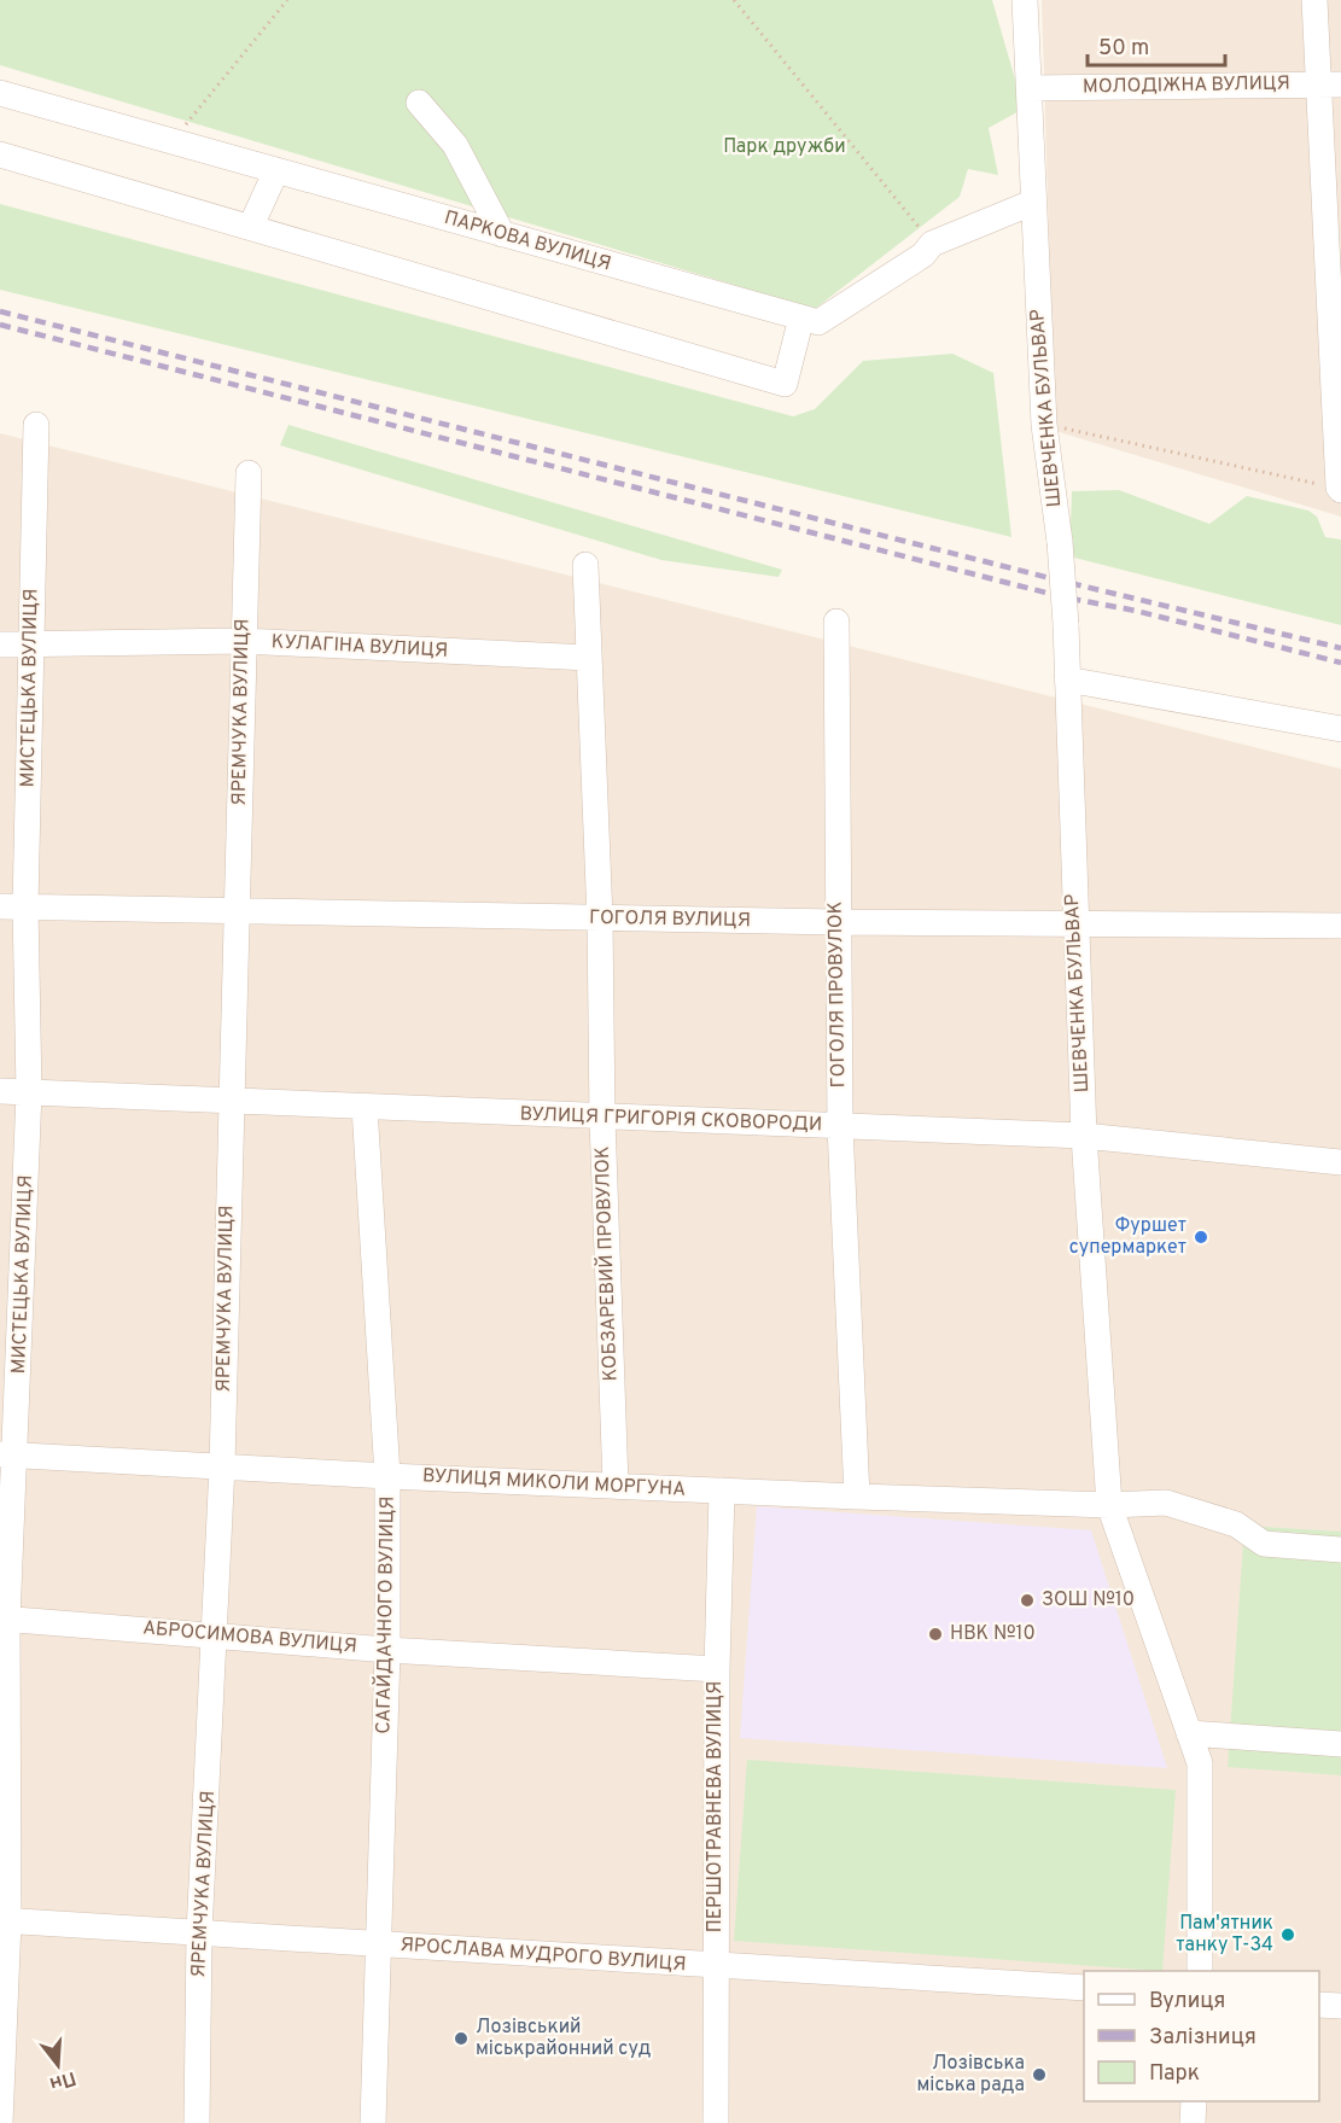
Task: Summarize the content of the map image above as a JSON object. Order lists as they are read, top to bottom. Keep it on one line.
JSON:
{"streets":{"street":["МОЛОДІЖНА ВУЛИЦЯ","ПАРКОВА ВУЛИЦЯ","ШЕВЧЕНКА БУЛЬВАР","КУЛАГІНА ВУЛИЦЯ","МИСТЕЦЬКА ВУЛИЦЯ","ЯРЕМЧУКА ВУЛИЦЯ","ГОГОЛЯ ВУЛИЦЯ","ГОГОЛЯ ПРОВУЛОК","ВУЛИЦЯ ГРИГОРІЯ СКОВОРОДИ","КОБЗАРЕВИЙ ПРОВУЛОК","ВУЛИЦЯ МИКОЛИ МОРГУНА","САГАЙДАЧНОГО ВУЛИЦЯ","АБРОСИМОВА ВУЛИЦЯ","ПЕРШОТРАВНЕВА ВУЛИЦЯ","ЯРОСЛАВА МУДРОГО ВУЛИЦЯ"]},"crossings":[["МОЛОДІЖНА ВУЛИЦЯ","ШЕВЧЕНКА БУЛЬВАР"],["ПАРКОВА ВУЛИЦЯ","ШЕВЧЕНКА БУЛЬВАР"],["ШЕВЧЕНКА БУЛЬВАР","ГОГОЛЯ ВУЛИЦЯ"],["ШЕВЧЕНКА БУЛЬВАР","ВУЛИЦЯ ГРИГОРІЯ СКОВОРОДИ"],["ШЕВЧЕНКА БУЛЬВАР","ВУЛИЦЯ МИКОЛИ МОРГУНА"],["КУЛАГІНА ВУЛИЦЯ","МИСТЕЦЬКА ВУЛИЦЯ"],["КУЛАГІНА ВУЛИЦЯ","ЯРЕМЧУКА ВУЛИЦЯ"],["КУЛАГІНА ВУЛИЦЯ","КОБЗАРЕВИЙ ПРОВУЛОК"],["МИСТЕЦЬКА ВУЛИЦЯ","ГОГОЛЯ ВУЛИЦЯ"],["МИСТЕЦЬКА ВУЛИЦЯ","ВУЛИЦЯ ГРИГОРІЯ СКОВОРОДИ"],["МИСТЕЦЬКА ВУЛИЦЯ","ВУЛИЦЯ МИКОЛИ МОРГУНА"],["МИСТЕЦЬКА ВУЛИЦЯ","АБРОСИМОВА ВУЛИЦЯ"],["МИСТЕЦЬКА ВУЛИЦЯ","ЯРОСЛАВА МУДРОГО ВУЛИЦЯ"],["ЯРЕМЧУКА ВУЛИЦЯ","ГОГОЛЯ ВУЛИЦЯ"],["ЯРЕМЧУКА ВУЛИЦЯ","ВУЛИЦЯ ГРИГОРІЯ СКОВОРОДИ"],["ЯРЕМЧУКА ВУЛИЦЯ","ВУЛИЦЯ МИКОЛИ МОРГУНА"],["ЯРЕМЧУКА ВУЛИЦЯ","АБРОСИМОВА ВУЛИЦЯ"],["ЯРЕМЧУКА ВУЛИЦЯ","ЯРОСЛАВА МУДРОГО ВУЛИЦЯ"],["ГОГОЛЯ ВУЛИЦЯ","ГОГОЛЯ ПРОВУЛОК"],["ГОГОЛЯ ВУЛИЦЯ","КОБЗАРЕВИЙ ПРОВУЛОК"],["ГОГОЛЯ ПРОВУЛОК","ВУЛИЦЯ ГРИГОРІЯ СКОВОРОДИ"],["ГОГОЛЯ ПРОВУЛОК","ВУЛИЦЯ МИКОЛИ МОРГУНА"],["ВУЛИЦЯ ГРИГОРІЯ СКОВОРОДИ","КОБЗАРЕВИЙ ПРОВУЛОК"],["ВУЛИЦЯ ГРИГОРІЯ СКОВОРОДИ","САГАЙДАЧНОГО ВУЛИЦЯ"],["КОБЗАРЕВИЙ ПРОВУЛОК","ВУЛИЦЯ МИКОЛИ МОРГУНА"],["ВУЛИЦЯ МИКОЛИ МОРГУНА","САГАЙДАЧНОГО ВУЛИЦЯ"],["ВУЛИЦЯ МИКОЛИ МОРГУНА","ПЕРШОТРАВНЕВА ВУЛИЦЯ"],["САГАЙДАЧНОГО ВУЛИЦЯ","АБРОСИМОВА ВУЛИЦЯ"],["САГАЙДАЧНОГО ВУЛИЦЯ","ЯРОСЛАВА МУДРОГО ВУЛИЦЯ"],["АБРОСИМОВА ВУЛИЦЯ","ПЕРШОТРАВНЕВА ВУЛИЦЯ"],["ПЕРШОТРАВНЕВА ВУЛИЦЯ","ЯРОСЛАВА МУДРОГО ВУЛИЦЯ"]],"parks":["Парк дружби"],"places":["Фуршет супермаркет","ЗОШ №10","НВК №10","Пам'ятник танку Т-34","Лозівський міськрайонний суд","Лозівська міська рада"],"legend":["Вулиця","Залізниця","Парк"],"scale_bar":"50 m","north":"bottom"}
